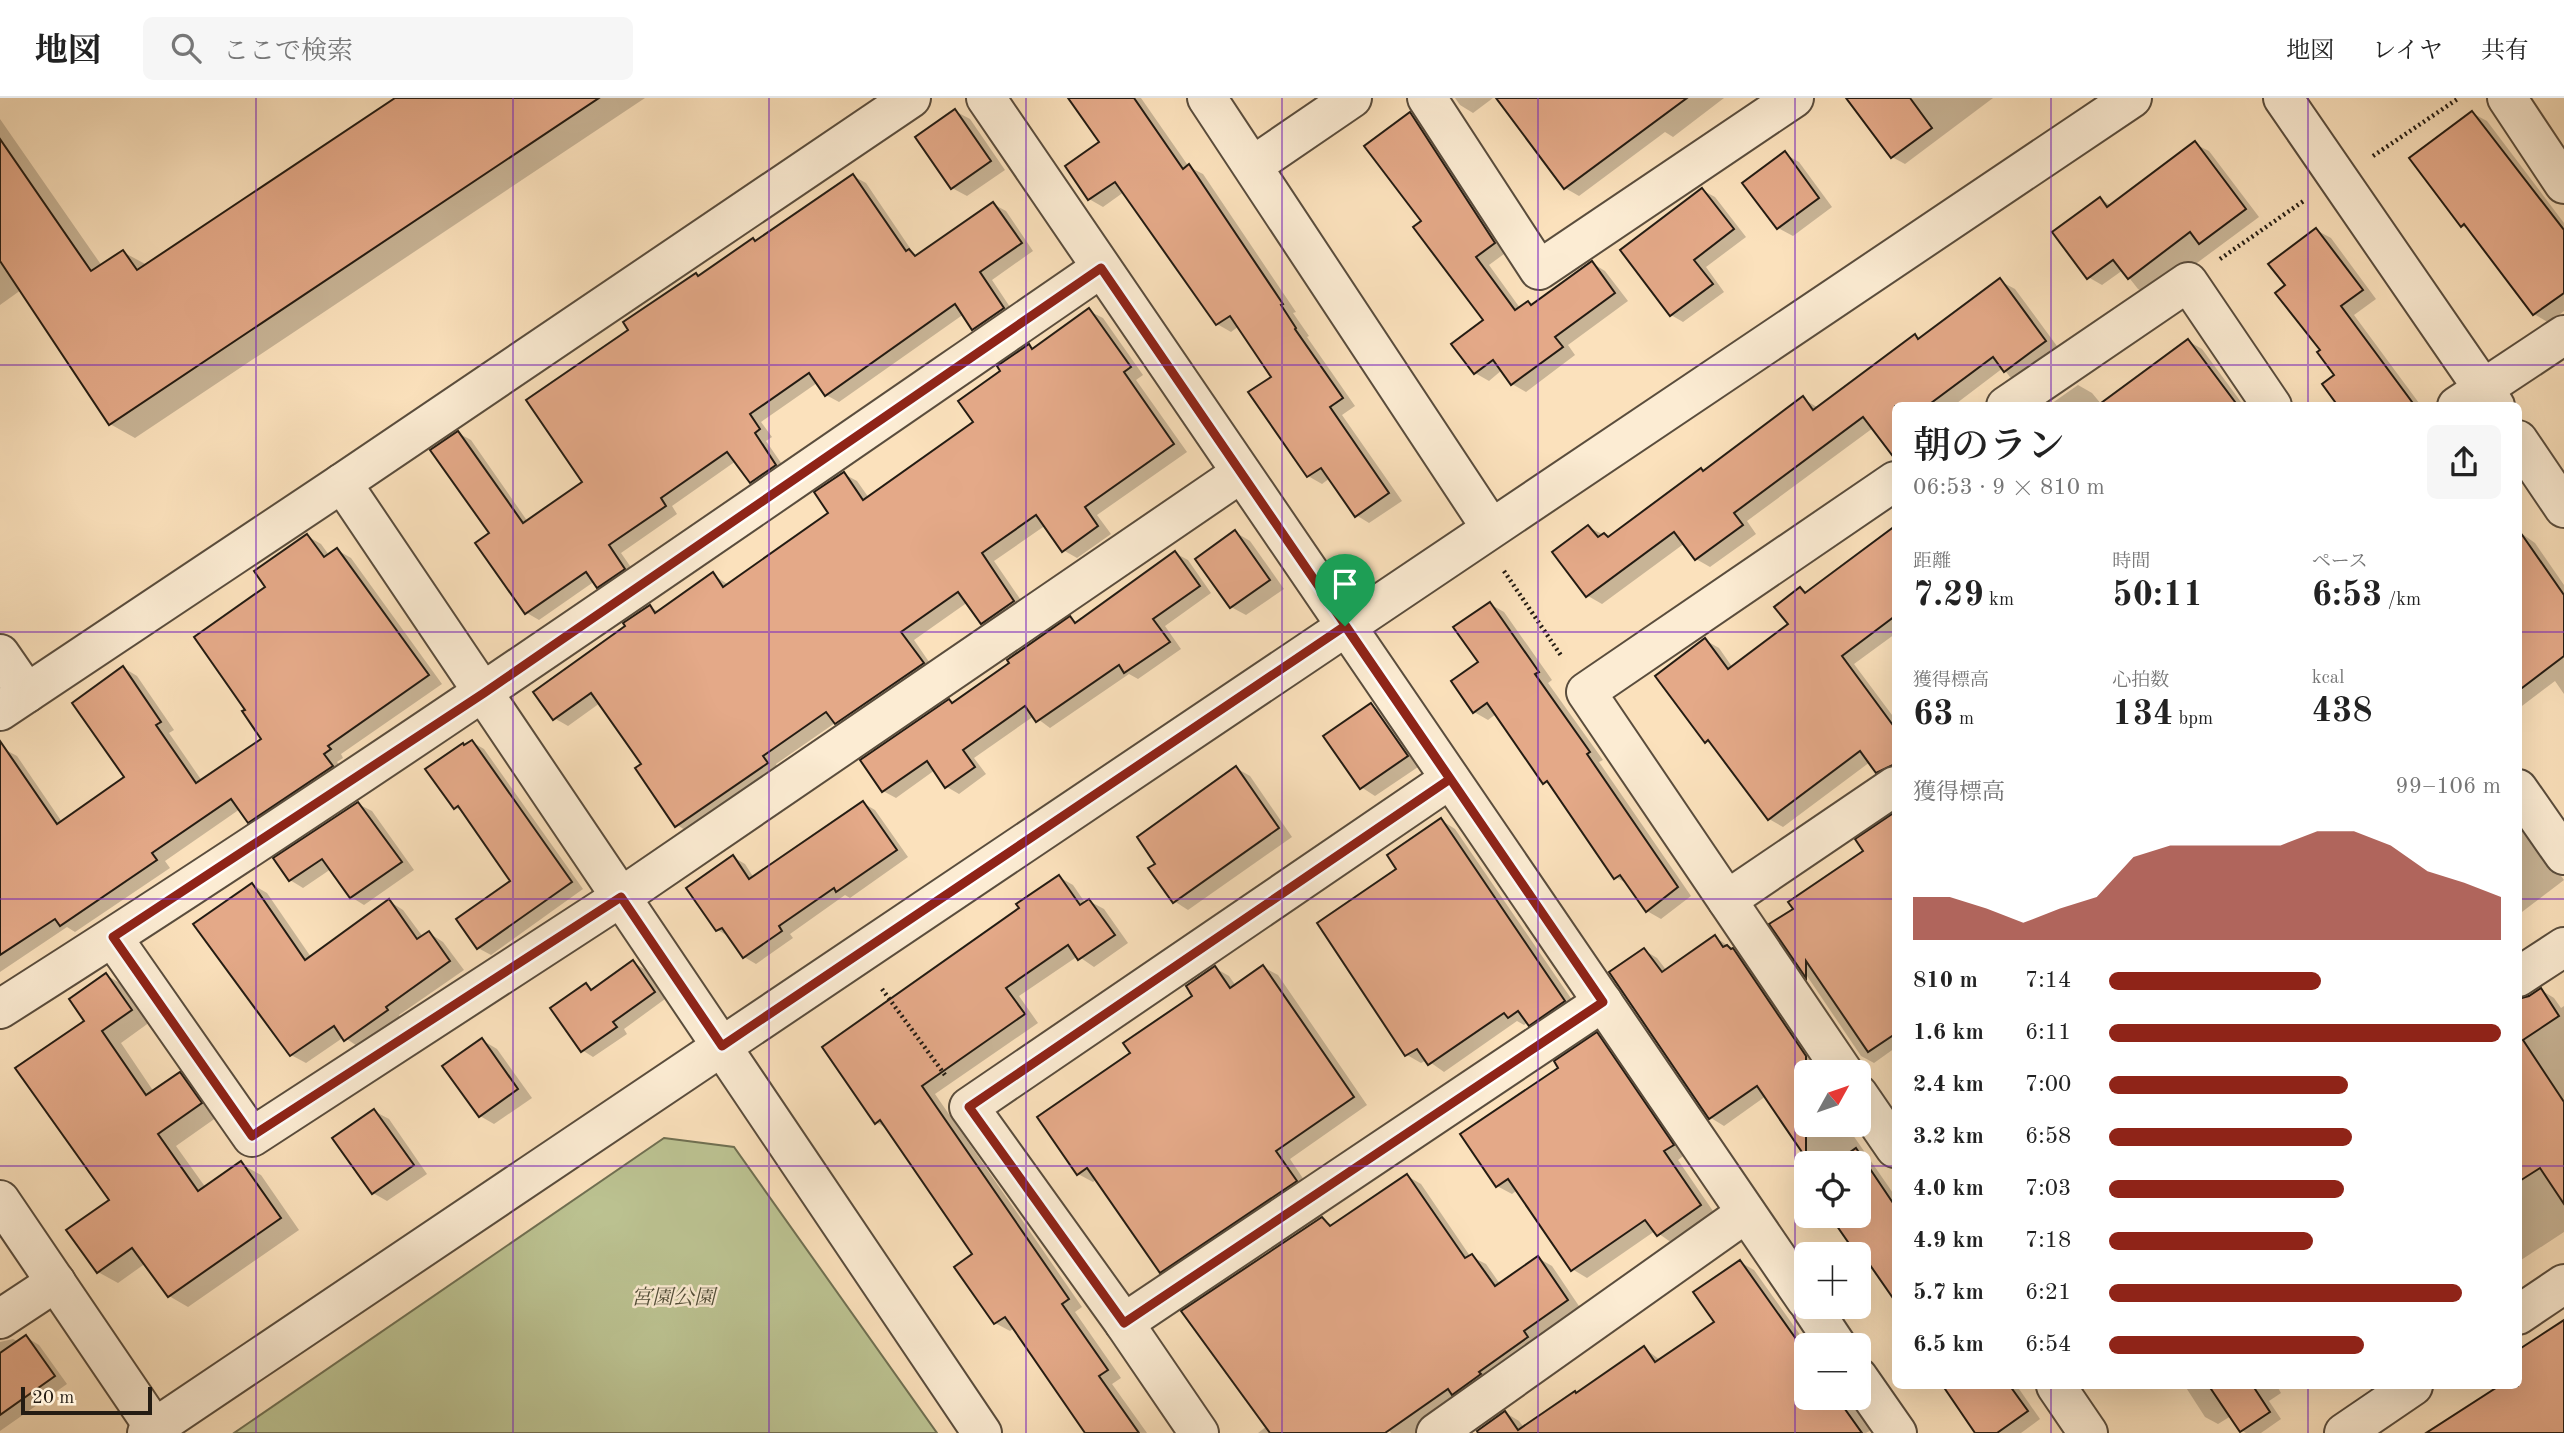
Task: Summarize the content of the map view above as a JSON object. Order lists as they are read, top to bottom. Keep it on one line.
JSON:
{"parks":["宮園公園"],"scale_bar":"20 m","north":"top right","page":{"header":"地図","search":"ここで検索","nav":["地図","レイヤ","共有"],"heading":["朝のラン","06:53 · 9 × 810 m"],"stats":[["距離","7.29 km"],["時間","50:11"],["ペース","6:53 /km"],["獲得標高","63 m"],["心拍数","134 bpm"],["kcal","438"]],"chart":["獲得標高","99–106 m"],"list":[{"name":"810 m","note":"7:14"},{"name":"1.6 km","note":"6:11"},{"name":"2.4 km","note":"7:00"},{"name":"3.2 km","note":"6:58"},{"name":"4.0 km","note":"7:03"},{"name":"4.9 km","note":"7:18"},{"name":"5.7 km","note":"6:21"},{"name":"6.5 km","note":"6:54"}],"map_buttons":["+","−"],"scale":"20 m"}}
